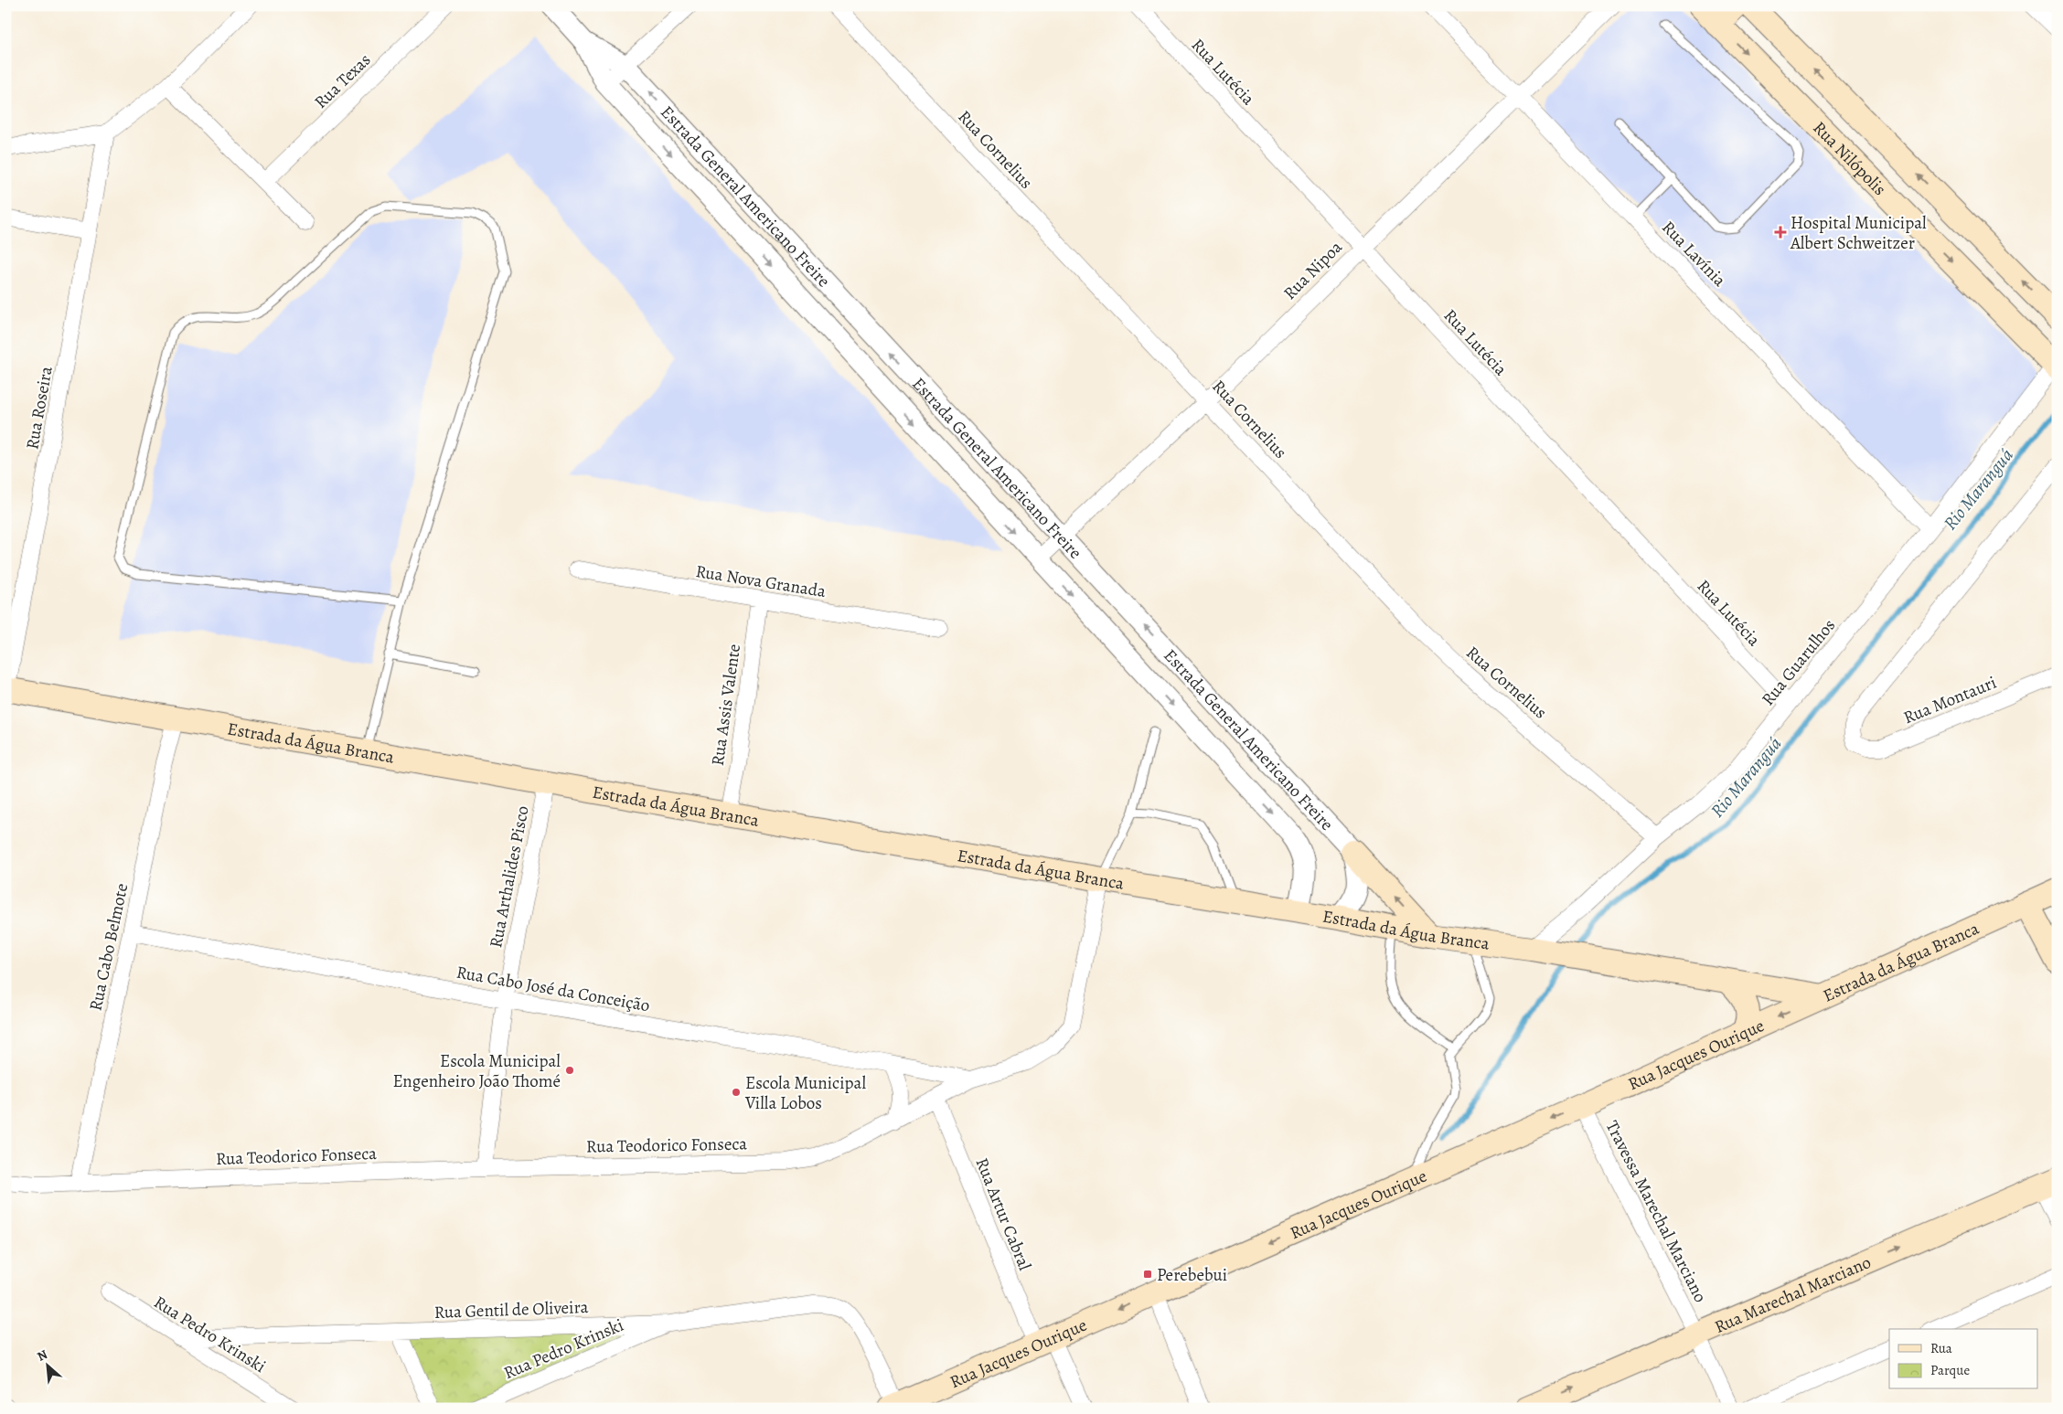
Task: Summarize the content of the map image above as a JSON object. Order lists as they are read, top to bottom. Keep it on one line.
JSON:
{"streets":{"main road":["Rua Nilópolis","Estrada da Água Branca","Rua Jacques Ourique","Rua Marechal Marciano"],"street":["Rua Lutécia","Rua Texas","Rua Cornelius","Estrada General Americano Freire","Rua Lavínia","Rua Nipoa","Rua Roseira","Rua Nova Granada","Rua Guarulhos","Rua Montauri","Rua Assis Valente","Rua Arthalides Pisco","Rua Cabo Belmote","Rua Cabo José da Conceição","Rua Teodorico Fonseca","Travessa Marechal Marciano","Rua Artur Cabral","Rua Gentil de Oliveira","Rua Pedro Krinski"]},"crossings":[["Rua Lutécia","Rua Nipoa"],["Rua Lutécia","Rua Guarulhos"],["Rua Cornelius","Rua Nipoa"],["Rua Cornelius","Rua Guarulhos"],["Rua Nilópolis","Rua Guarulhos"],["Estrada General Americano Freire","Rua Nipoa"],["Estrada General Americano Freire","Estrada da Água Branca"],["Rua Lavínia","Rua Nipoa"],["Rua Lavínia","Rua Guarulhos"],["Rua Roseira","Estrada da Água Branca"],["Rua Nova Granada","Rua Assis Valente"],["Rua Guarulhos","Estrada da Água Branca"],["Rua Assis Valente","Estrada da Água Branca"],["Estrada da Água Branca","Rua Arthalides Pisco"],["Estrada da Água Branca","Rua Cabo Belmote"],["Estrada da Água Branca","Rua Jacques Ourique"],["Estrada da Água Branca","Rua Teodorico Fonseca"],["Rua Arthalides Pisco","Rua Cabo José da Conceição"],["Rua Arthalides Pisco","Rua Teodorico Fonseca"],["Rua Cabo Belmote","Rua Cabo José da Conceição"],["Rua Cabo Belmote","Rua Teodorico Fonseca"],["Rua Cabo José da Conceição","Rua Teodorico Fonseca"],["Rua Jacques Ourique","Travessa Marechal Marciano"],["Rua Jacques Ourique","Rua Artur Cabral"],["Rua Jacques Ourique","Rua Gentil de Oliveira"],["Rua Teodorico Fonseca","Rua Artur Cabral"],["Travessa Marechal Marciano","Rua Marechal Marciano"],["Rua Gentil de Oliveira","Rua Pedro Krinski"]],"one_way":["Rua Jacques Ourique","Rua Marechal Marciano"],"water":["Rio Maranguá"],"places":{"health":["Hospital Municipal Albert Schweitzer"],"other":["Escola Municipal Engenheiro João Thomé","Escola Municipal Villa Lobos"],"transit":["Perebebui"]},"legend":["Rua","Parque"],"north":"top left"}
